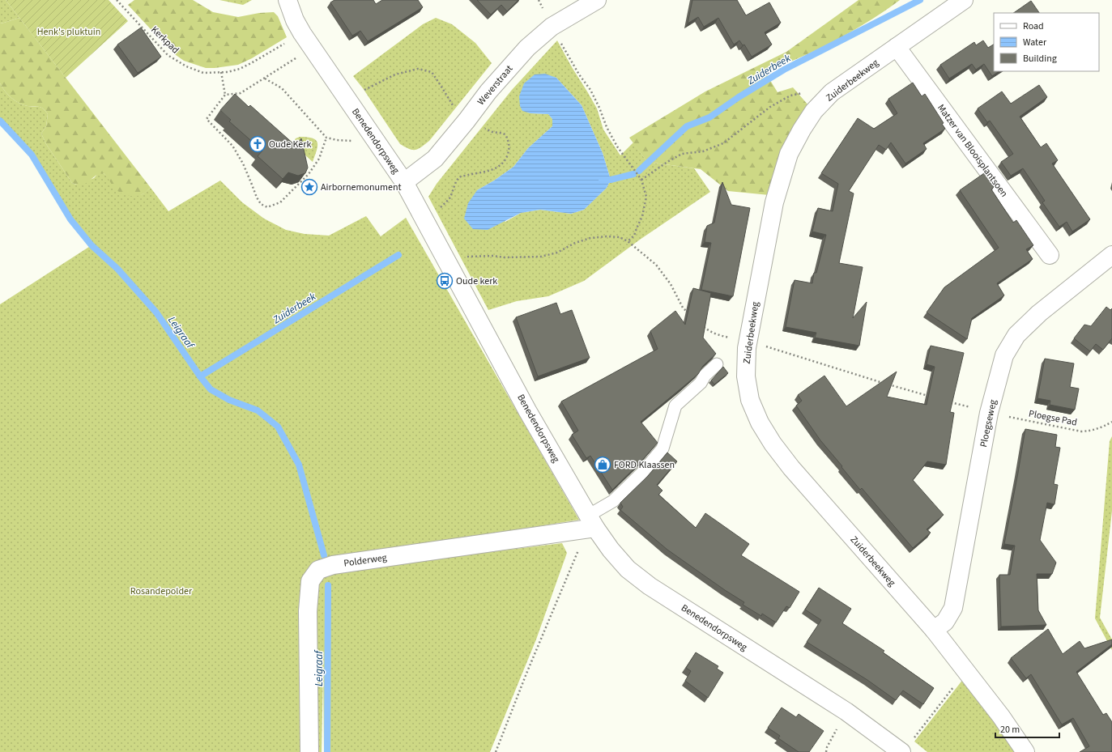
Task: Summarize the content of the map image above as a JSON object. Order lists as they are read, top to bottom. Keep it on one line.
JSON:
{"streets":{"street":["Zuiderbeekweg","Weverstraat","Benedendorpsweg","Matzer van Blooisplantsoen","Ploegseweg","Polderweg"],"path":["Kerkpad","Ploegse Pad"]},"crossings":[["Kerkpad","Benedendorpsweg"],["Zuiderbeekweg","Matzer van Blooisplantsoen"],["Zuiderbeekweg","Ploegseweg"],["Weverstraat","Benedendorpsweg"],["Benedendorpsweg","Polderweg"],["Ploegse Pad","Ploegseweg"]],"water":["Zuiderbeek","Leigraaf"],"parks":["Henk's pluktuin","Rosandepolder"],"places":{"church":["Oude Kerk"],"place":["Airbornemonument"],"bus stop":["Oude kerk"],"shop":["FORD Klaassen"]},"legend":["Road","Water","Building"],"scale_bar":"20 m"}
